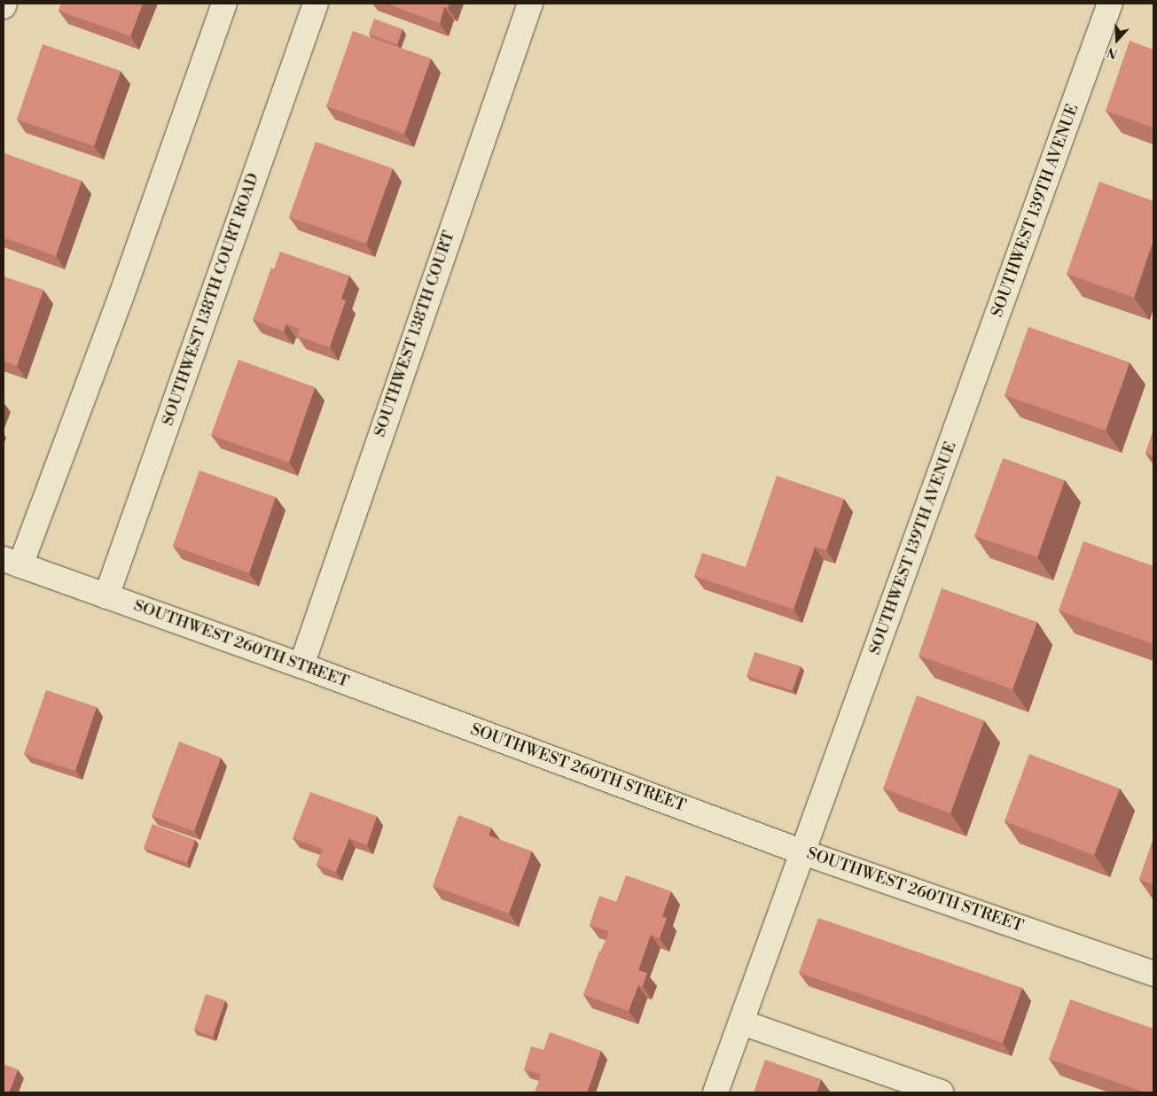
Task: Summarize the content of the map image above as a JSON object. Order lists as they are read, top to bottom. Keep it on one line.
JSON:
{"streets":{"street":["SOUTHWEST 139TH AVENUE","SOUTHWEST 138TH COURT ROAD","SOUTHWEST 138TH COURT","SOUTHWEST 260TH STREET"]},"crossings":[["SOUTHWEST 139TH AVENUE","SOUTHWEST 260TH STREET"],["SOUTHWEST 138TH COURT ROAD","SOUTHWEST 260TH STREET"],["SOUTHWEST 138TH COURT","SOUTHWEST 260TH STREET"]],"north":"bottom"}
